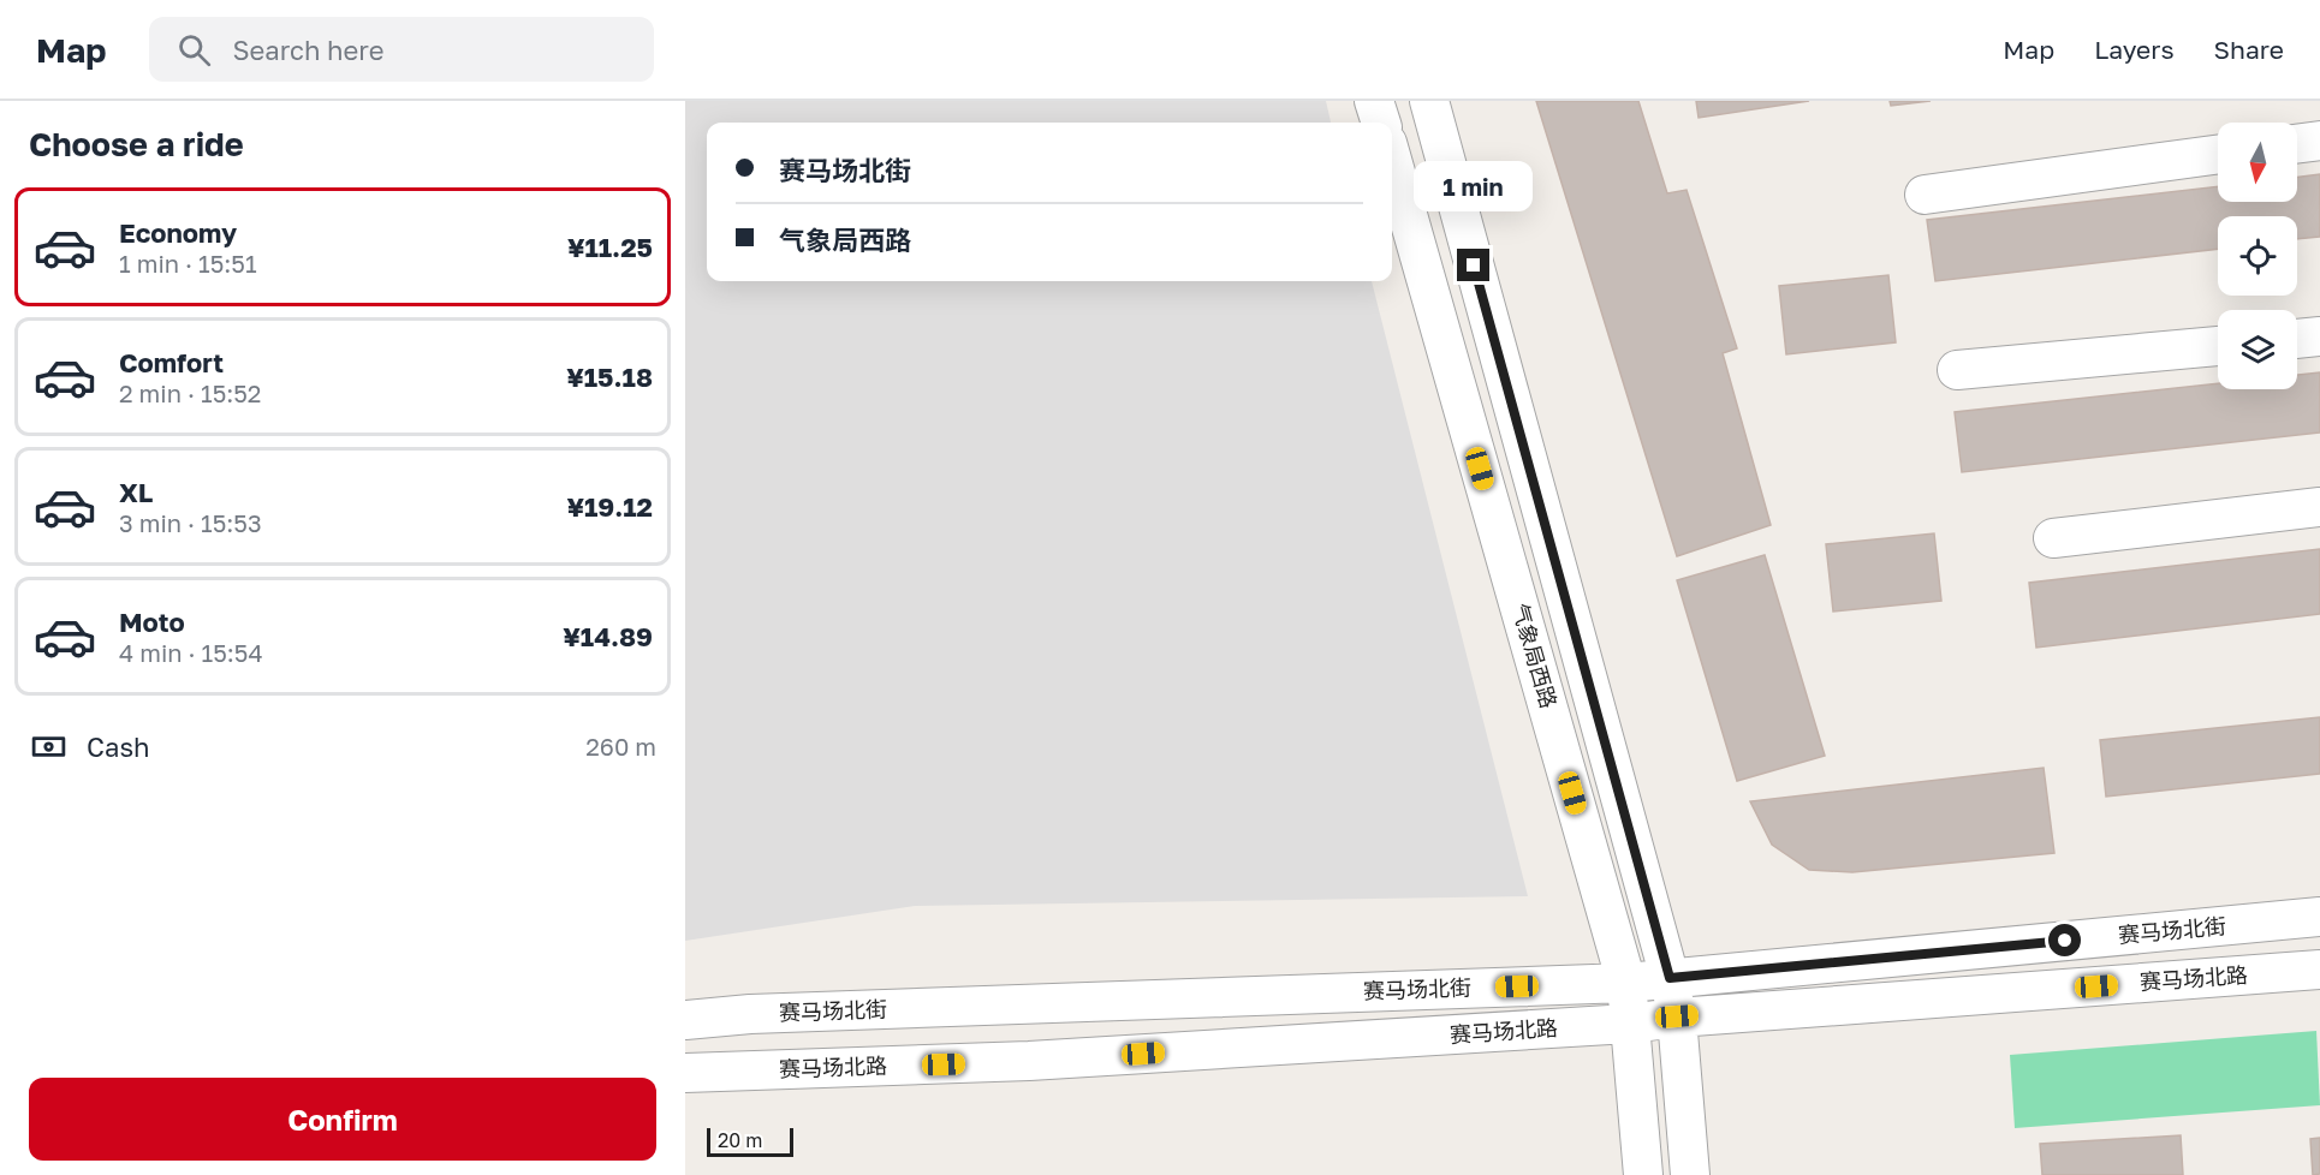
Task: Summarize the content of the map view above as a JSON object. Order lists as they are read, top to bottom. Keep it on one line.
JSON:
{"streets":{"street":["气象局西路","赛马场北街","赛马场北路"]},"crossings":[["气象局西路","赛马场北街"],["气象局西路","赛马场北路"]],"scale_bar":"20 m","north":"bottom","page":{"header":"Map","search":"Search here","nav":["Map","Layers","Share"],"heading":"Choose a ride","banner":["赛马场北街","气象局西路"],"bubble":"1 min","list":[{"name":"Economy","note":"1 min · 15:51","value":"¥11.25"},{"name":"Comfort","note":"2 min · 15:52","value":"¥15.18"},{"name":"XL","note":"3 min · 15:53","value":"¥19.12"},{"name":"Moto","note":"4 min · 15:54","value":"¥14.89"}],"pay":["Cash","260 m"],"buttons":"Confirm","scale":"20 m"}}
